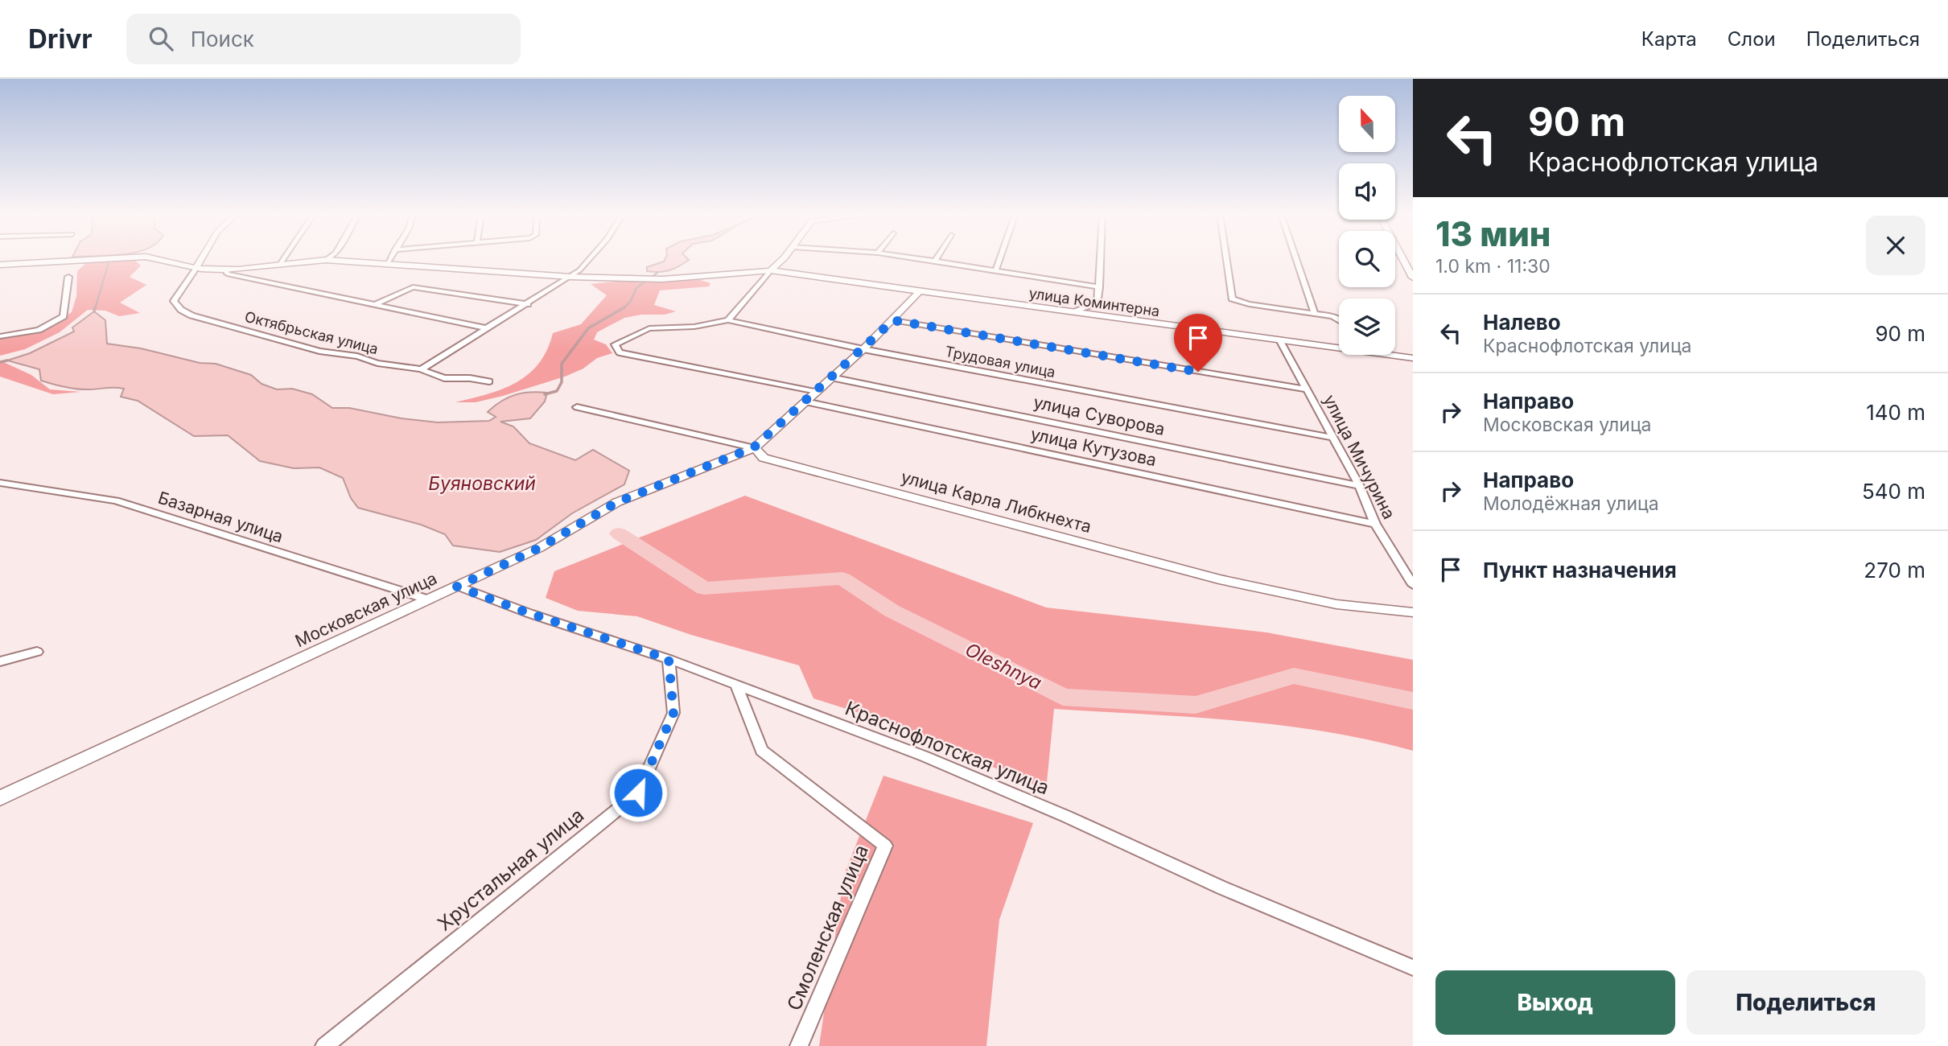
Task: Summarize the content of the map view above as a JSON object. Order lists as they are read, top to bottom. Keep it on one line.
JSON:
{"streets":{"street":["улица Коминтерна","Октябрьская улица","Трудовая улица","улица Суворова","улица Кутузова","улица Мичурина","улица Карла Либкнехта","Базарная улица","Московская улица","Краснофлотская улица","Хрустальная улица","Смоленская улица"]},"crossings":[["улица Коминтерна","Октябрьская улица"],["улица Коминтерна","улица Мичурина"],["улица Коминтерна","Московская улица"],["Трудовая улица","улица Кутузова"],["Трудовая улица","улица Мичурина"],["Трудовая улица","Московская улица"],["улица Суворова","улица Мичурина"],["улица Суворова","Московская улица"],["улица Кутузова","улица Мичурина"],["улица Кутузова","Московская улица"],["улица Карла Либкнехта","Московская улица"],["Базарная улица","Московская улица"],["Московская улица","Краснофлотская улица"],["Краснофлотская улица","Хрустальная улица"],["Краснофлотская улица","Смоленская улица"]],"water":["Буяновский","Oleshnya"],"north":"top","page":{"header":"Drivr","search":"Поиск","nav":["Карта","Слои","Поделиться"],"turn":["90 m","Краснофлотская улица"],"heading":["13 мин","1.0 km · 11:30"],"list":[{"name":"Налево","note":"Краснофлотская улица","value":"90 m"},{"name":"Направо","note":"Московская улица","value":"140 m"},{"name":"Направо","note":"Молодёжная улица","value":"540 m"},{"name":"Пункт назначения","value":"270 m"}],"buttons":["Выход","Поделиться"]}}
